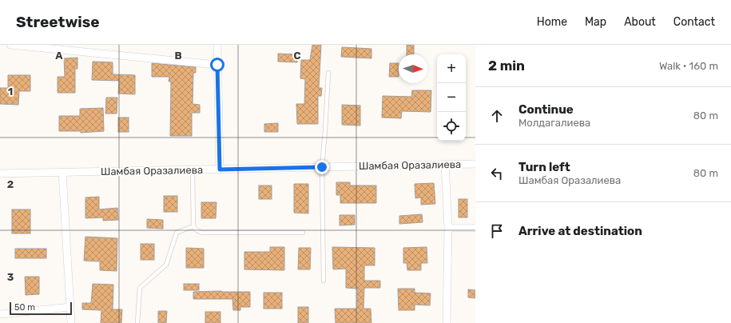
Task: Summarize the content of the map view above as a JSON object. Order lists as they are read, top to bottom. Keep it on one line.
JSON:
{"streets":{"street":["Шамбая Оразалиева"]},"scale_bar":"50 m","north":"right","page":{"header":"Streetwise","nav":["Home","Map","About","Contact"],"heading":["2 min","Walk · 160 m"],"map_buttons":["+","−"],"list":[["Continue","Молдагалиева","80 m"],["Turn left","Шамбая Оразалиева","80 m"],"Arrive at destination"],"scale":"50 m"},"grid":{"columns":["A","B","C"],"rows":["1","2","3"]}}
